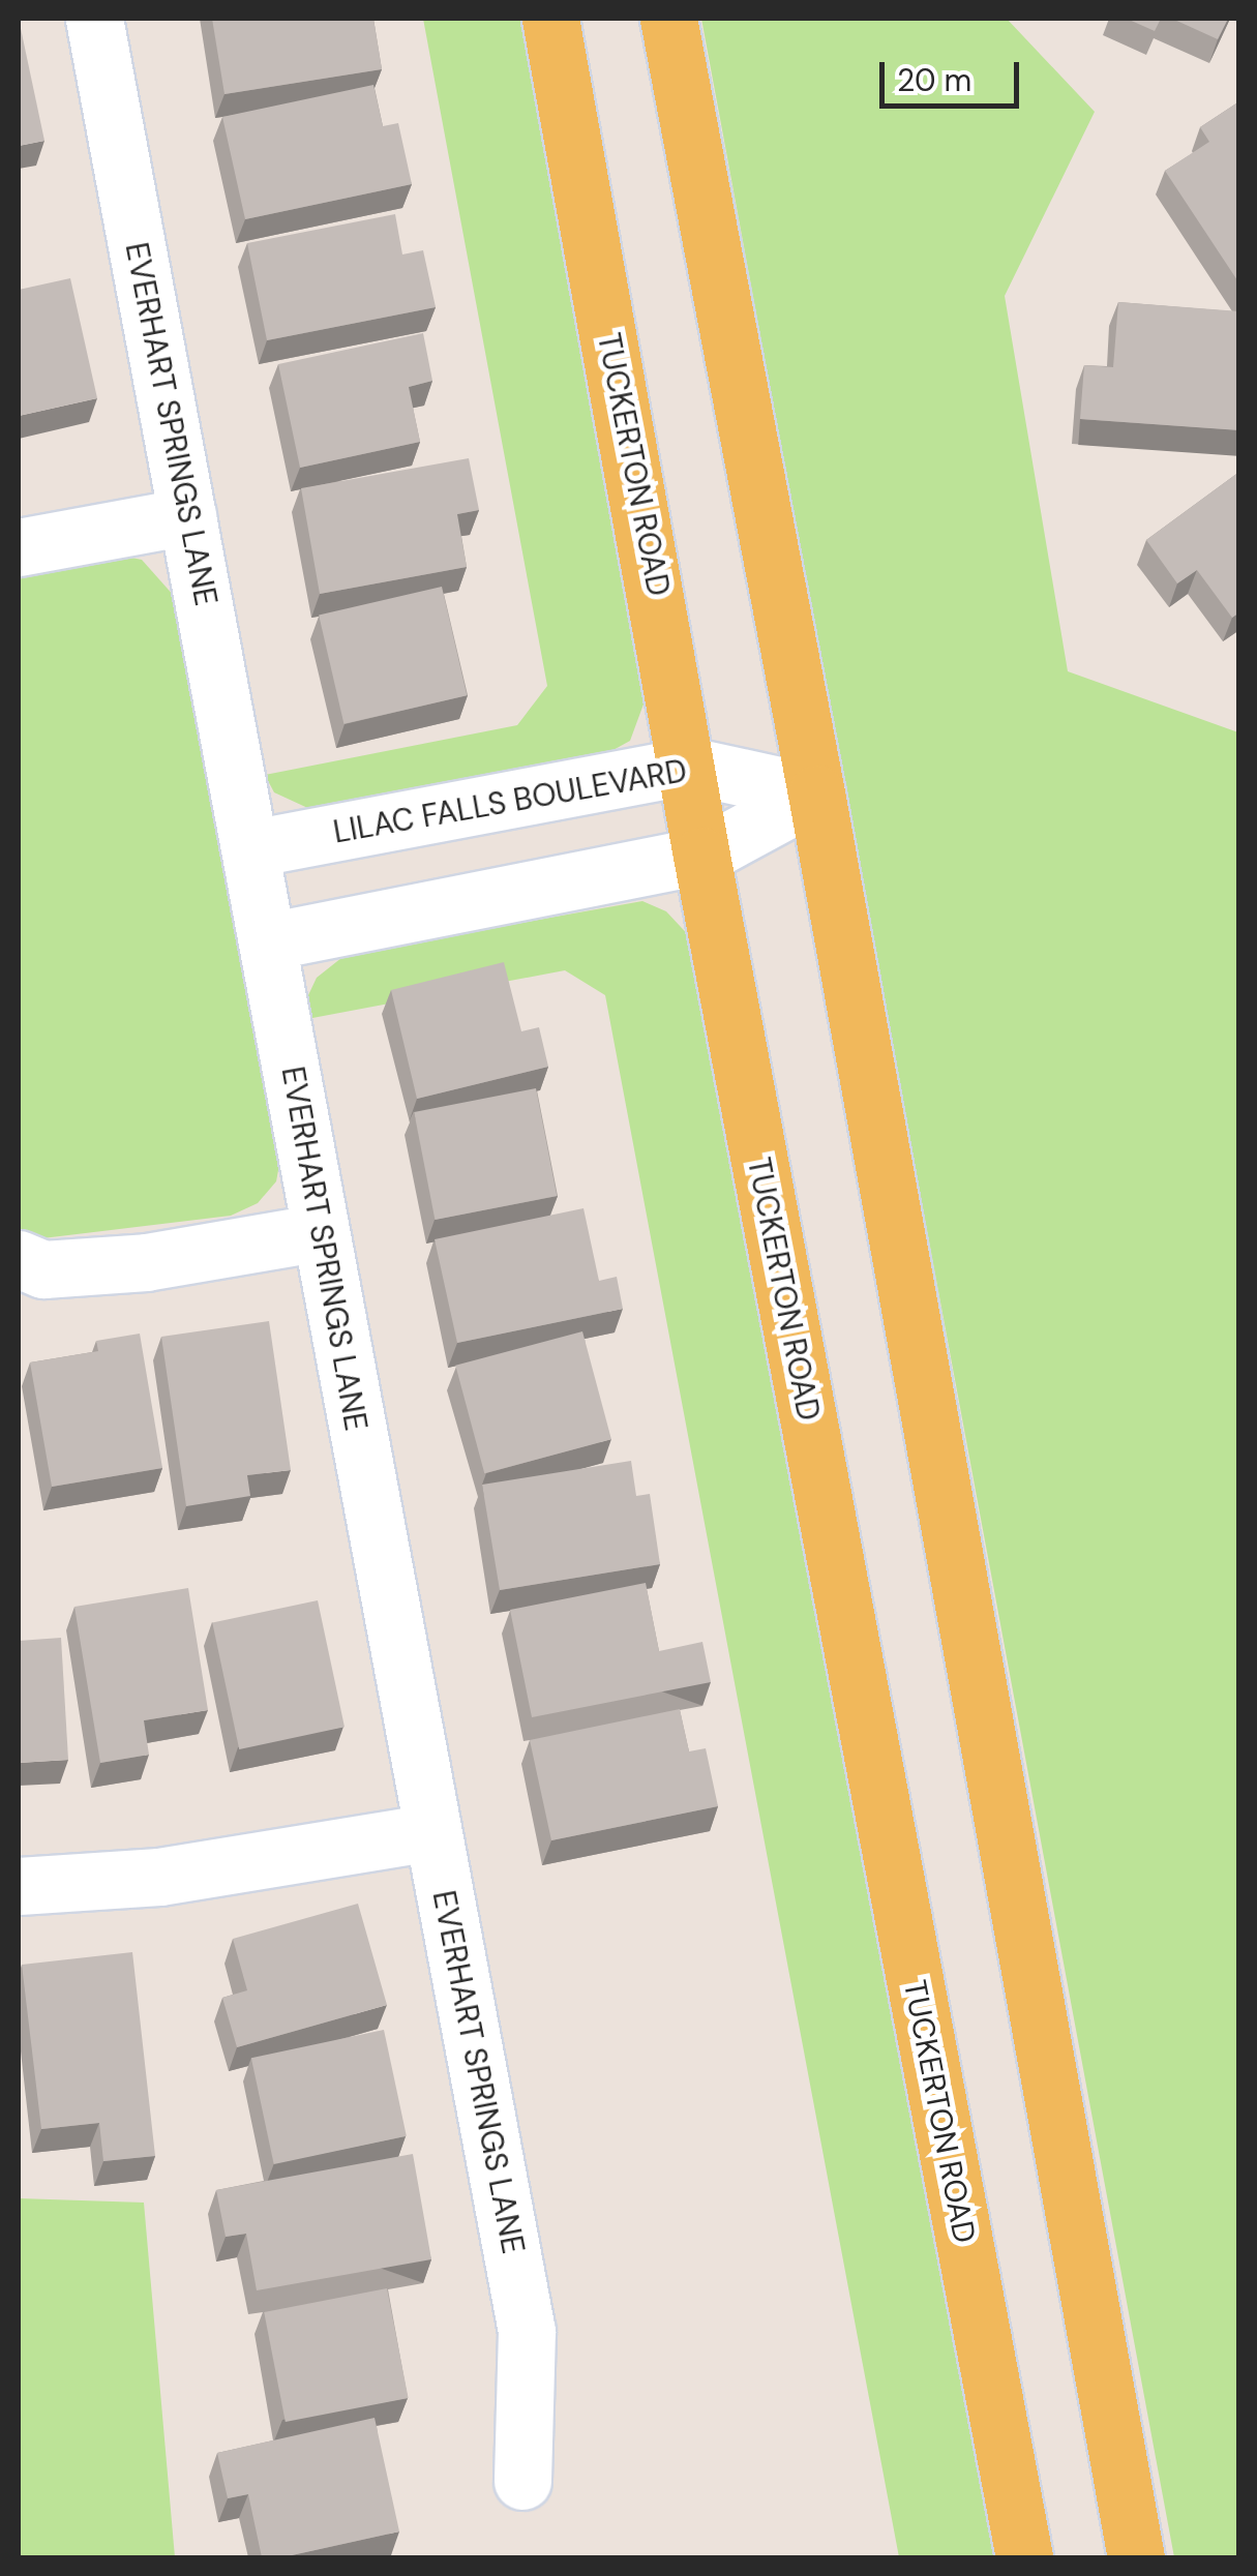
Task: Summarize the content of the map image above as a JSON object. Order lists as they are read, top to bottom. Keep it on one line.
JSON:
{"streets":{"main road":["TUCKERTON ROAD"],"street":["EVERHART SPRINGS LANE","LILAC FALLS BOULEVARD"]},"crossings":[["EVERHART SPRINGS LANE","LILAC FALLS BOULEVARD"],["TUCKERTON ROAD","LILAC FALLS BOULEVARD"]],"scale_bar":"20 m"}
